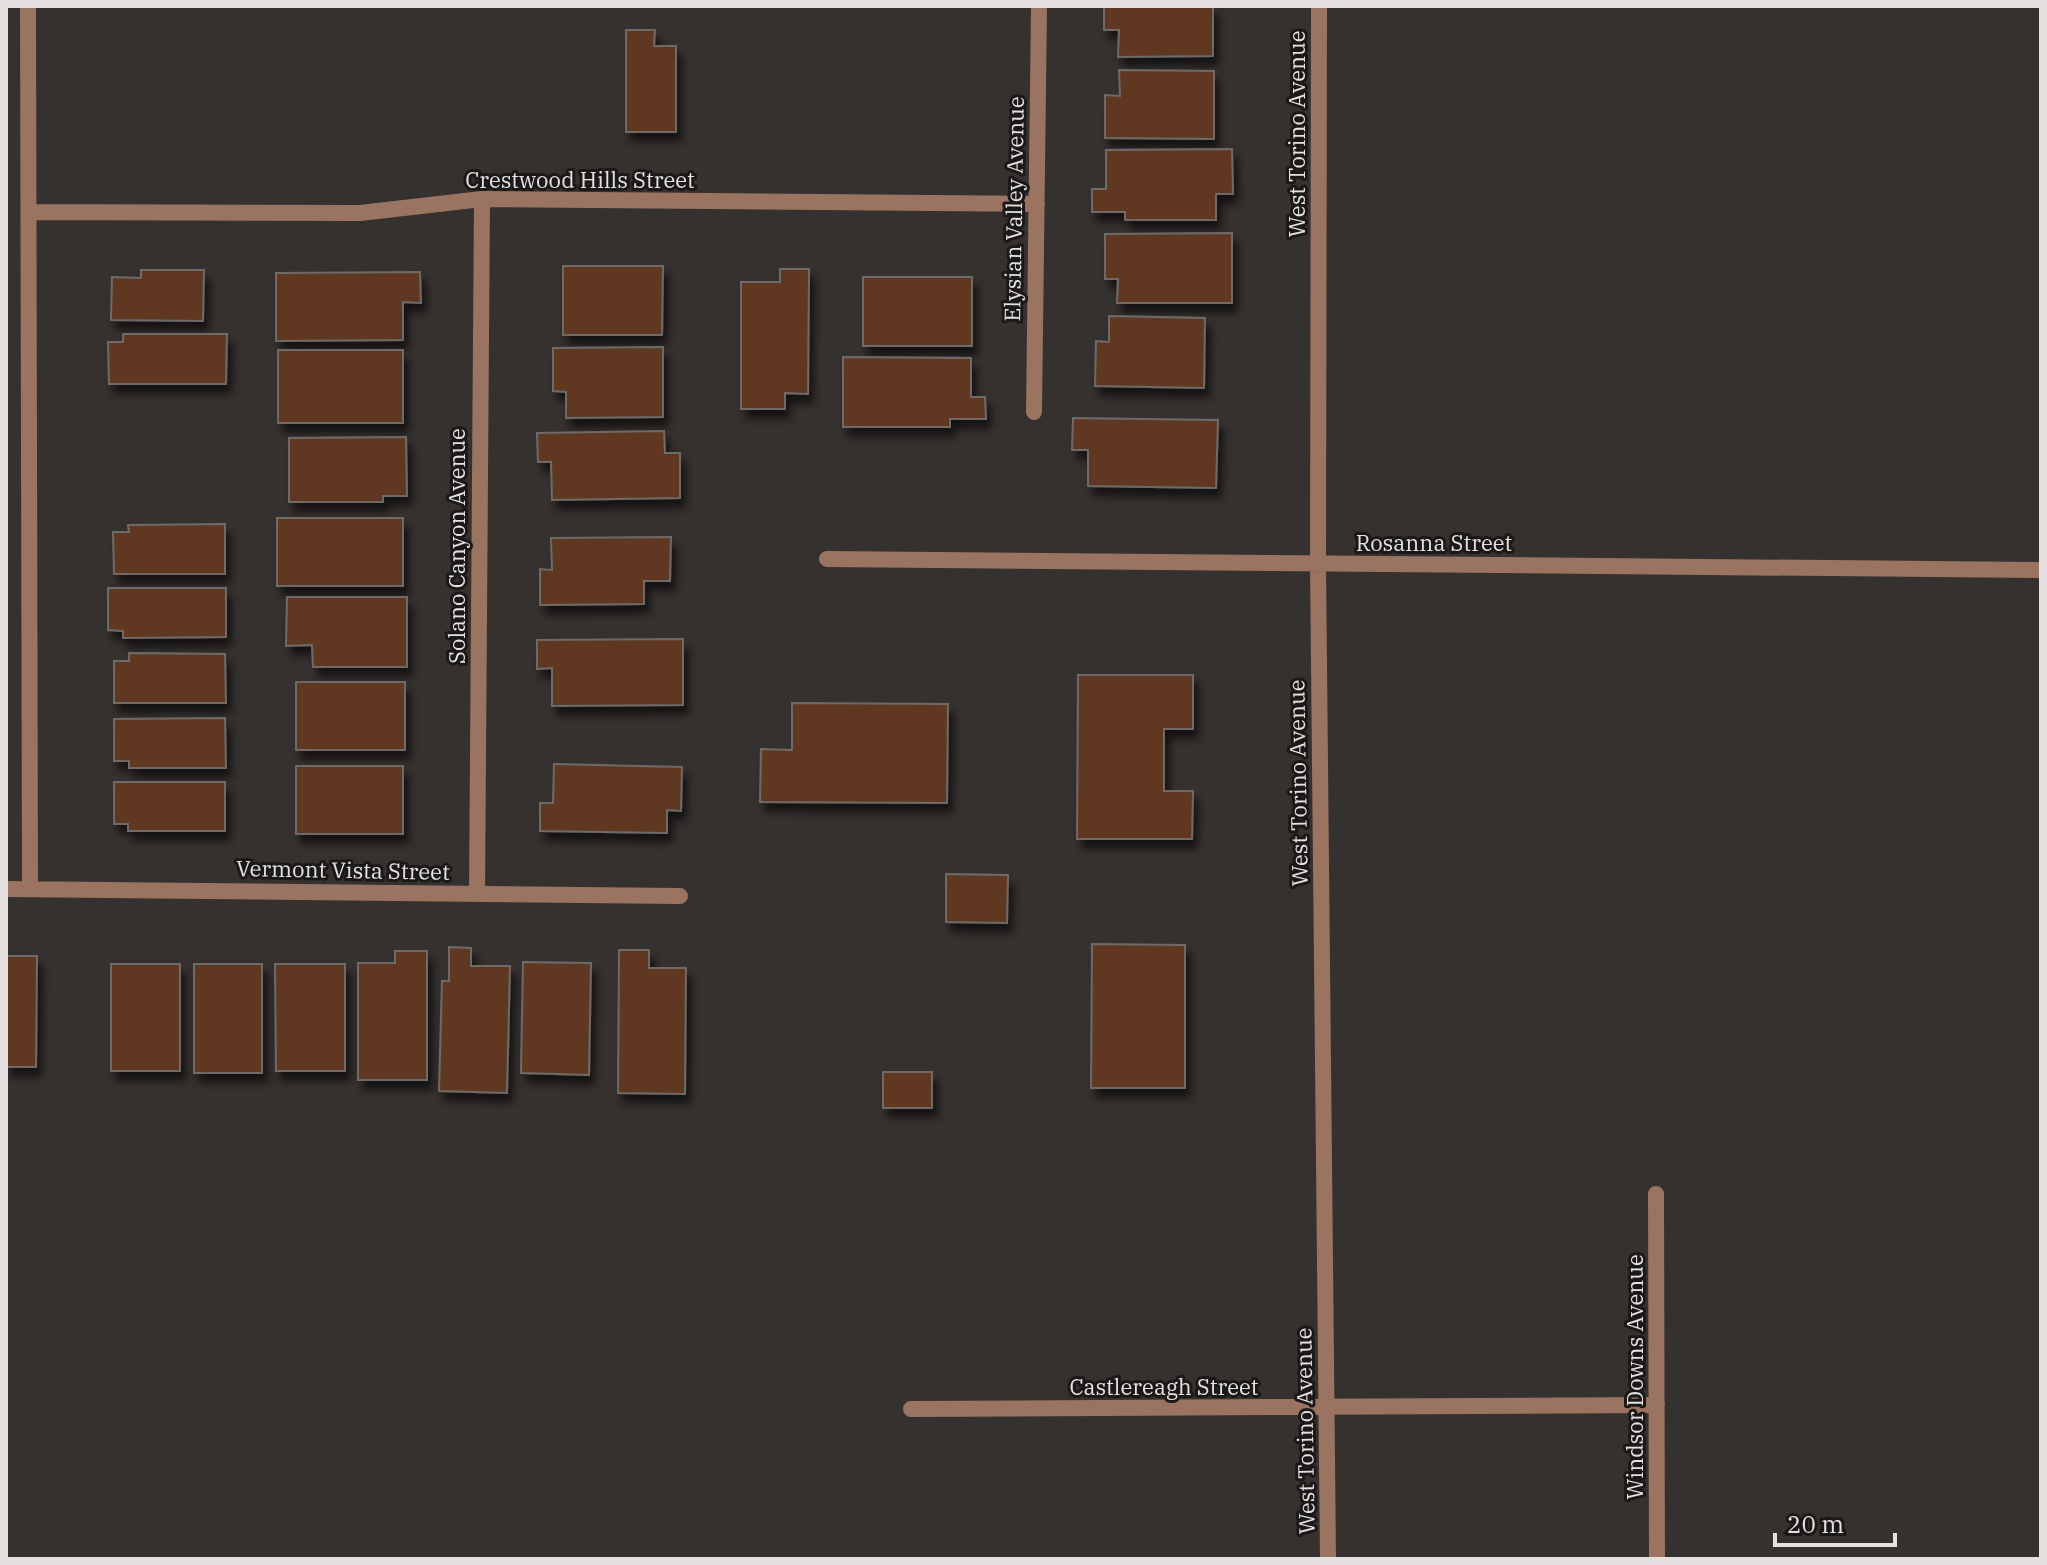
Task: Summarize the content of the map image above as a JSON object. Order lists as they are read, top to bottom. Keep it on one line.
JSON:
{"streets":{"street":["West Torino Avenue","Crestwood Hills Street","Elysian Valley Avenue","Rosanna Street","Solano Canyon Avenue","Vermont Vista Street","Windsor Downs Avenue","Castlereagh Street"]},"crossings":[["West Torino Avenue","Rosanna Street"],["West Torino Avenue","Castlereagh Street"],["Crestwood Hills Street","Elysian Valley Avenue"],["Crestwood Hills Street","Solano Canyon Avenue"],["Solano Canyon Avenue","Vermont Vista Street"],["Windsor Downs Avenue","Castlereagh Street"]],"scale_bar":"20 m"}
